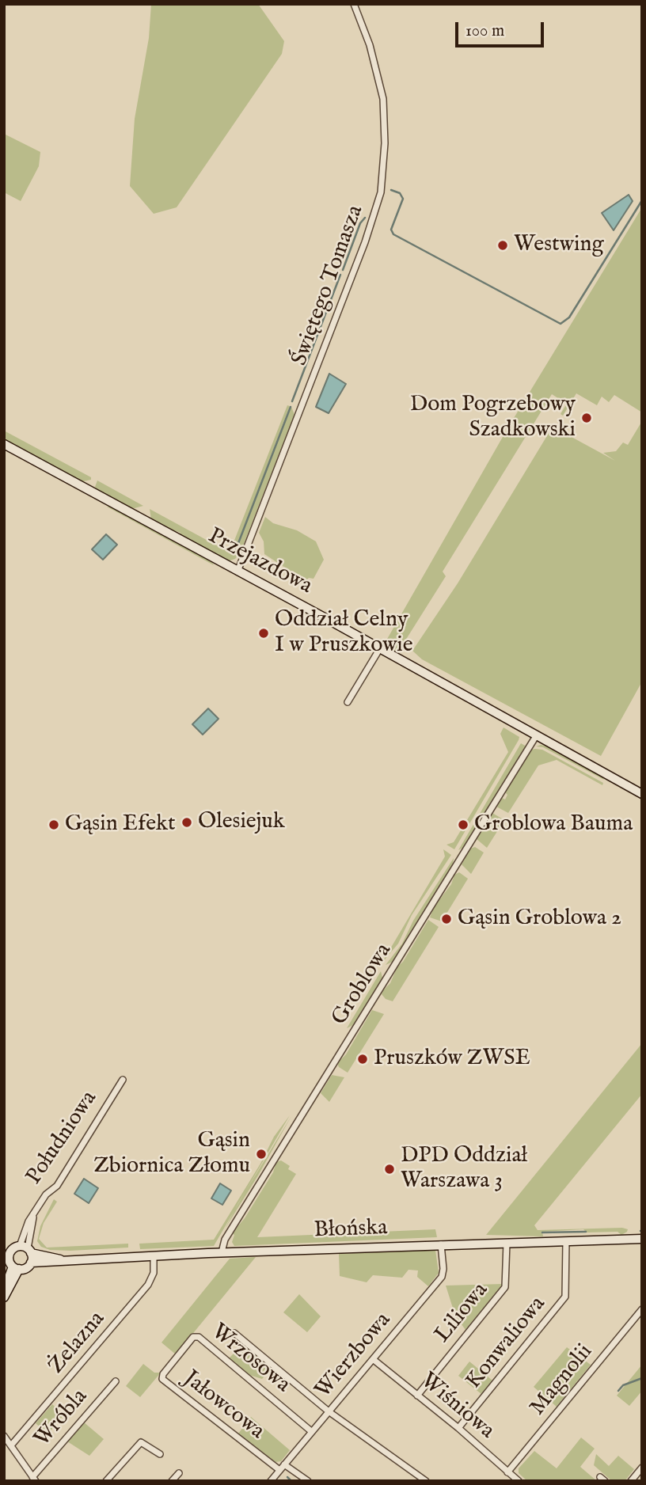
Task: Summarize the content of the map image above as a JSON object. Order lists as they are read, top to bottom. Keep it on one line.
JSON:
{"streets":{"street":["Świętego Tomasza","Przejazdowa","Groblowa","Południowa","Błońska","Liliowa","Żelazna","Konwaliowa","Wierzbowa","Wrzosowa","Magnolii","Jałowcowa","Wiśniowa","Wróbla"]},"crossings":[["Świętego Tomasza","Przejazdowa"],["Przejazdowa","Groblowa"],["Groblowa","Błońska"],["Południowa","Błońska"],["Błońska","Liliowa"],["Błońska","Żelazna"],["Błońska","Konwaliowa"],["Błońska","Wierzbowa"],["Liliowa","Wiśniowa"],["Konwaliowa","Wiśniowa"],["Wierzbowa","Wrzosowa"],["Wierzbowa","Jałowcowa"],["Wierzbowa","Wiśniowa"],["Wrzosowa","Jałowcowa"],["Magnolii","Wiśniowa"]],"places":["Westwing","Dom Pogrzebowy Szadkowski","Oddział Celny I w Pruszkowie","Olesiejuk","Gąsin Efekt","Groblowa Bauma","Gąsin Groblowa 2","Pruszków ZWSE","Gąsin Zbiornica Złomu","DPD Oddział Warszawa 3"],"scale_bar":"100 m"}
